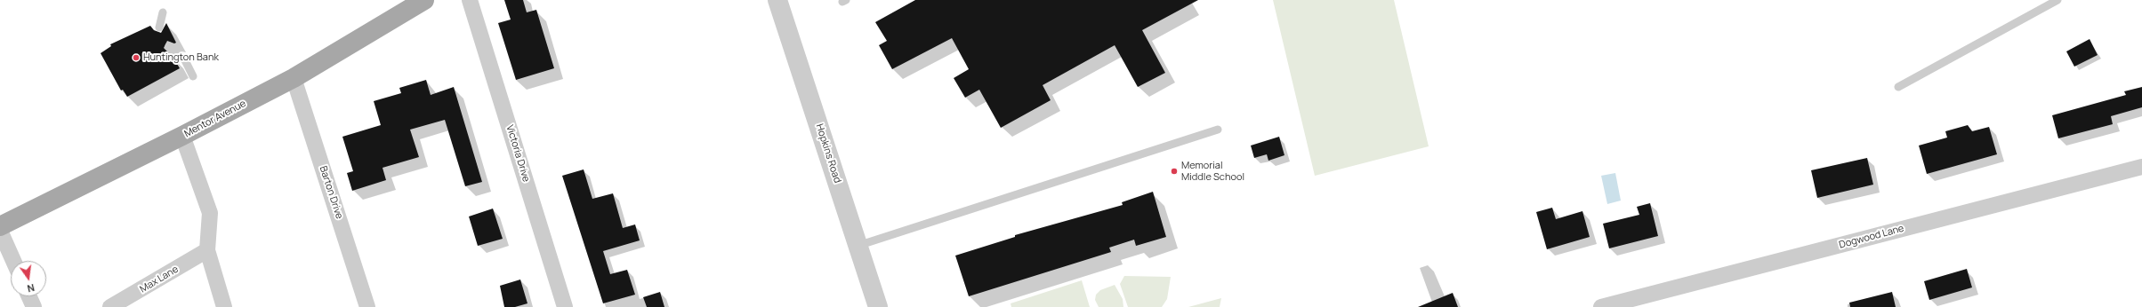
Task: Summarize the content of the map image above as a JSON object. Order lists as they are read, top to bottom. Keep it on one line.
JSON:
{"streets":{"main road":["Mentor Avenue"],"street":["Victoria Drive","Hopkins Road","Barton Drive","Dogwood Lane","Max Lane"]},"crossings":[["Mentor Avenue","Barton Drive"]],"places":["Huntington Bank","Memorial Middle School"],"north":"bottom"}
